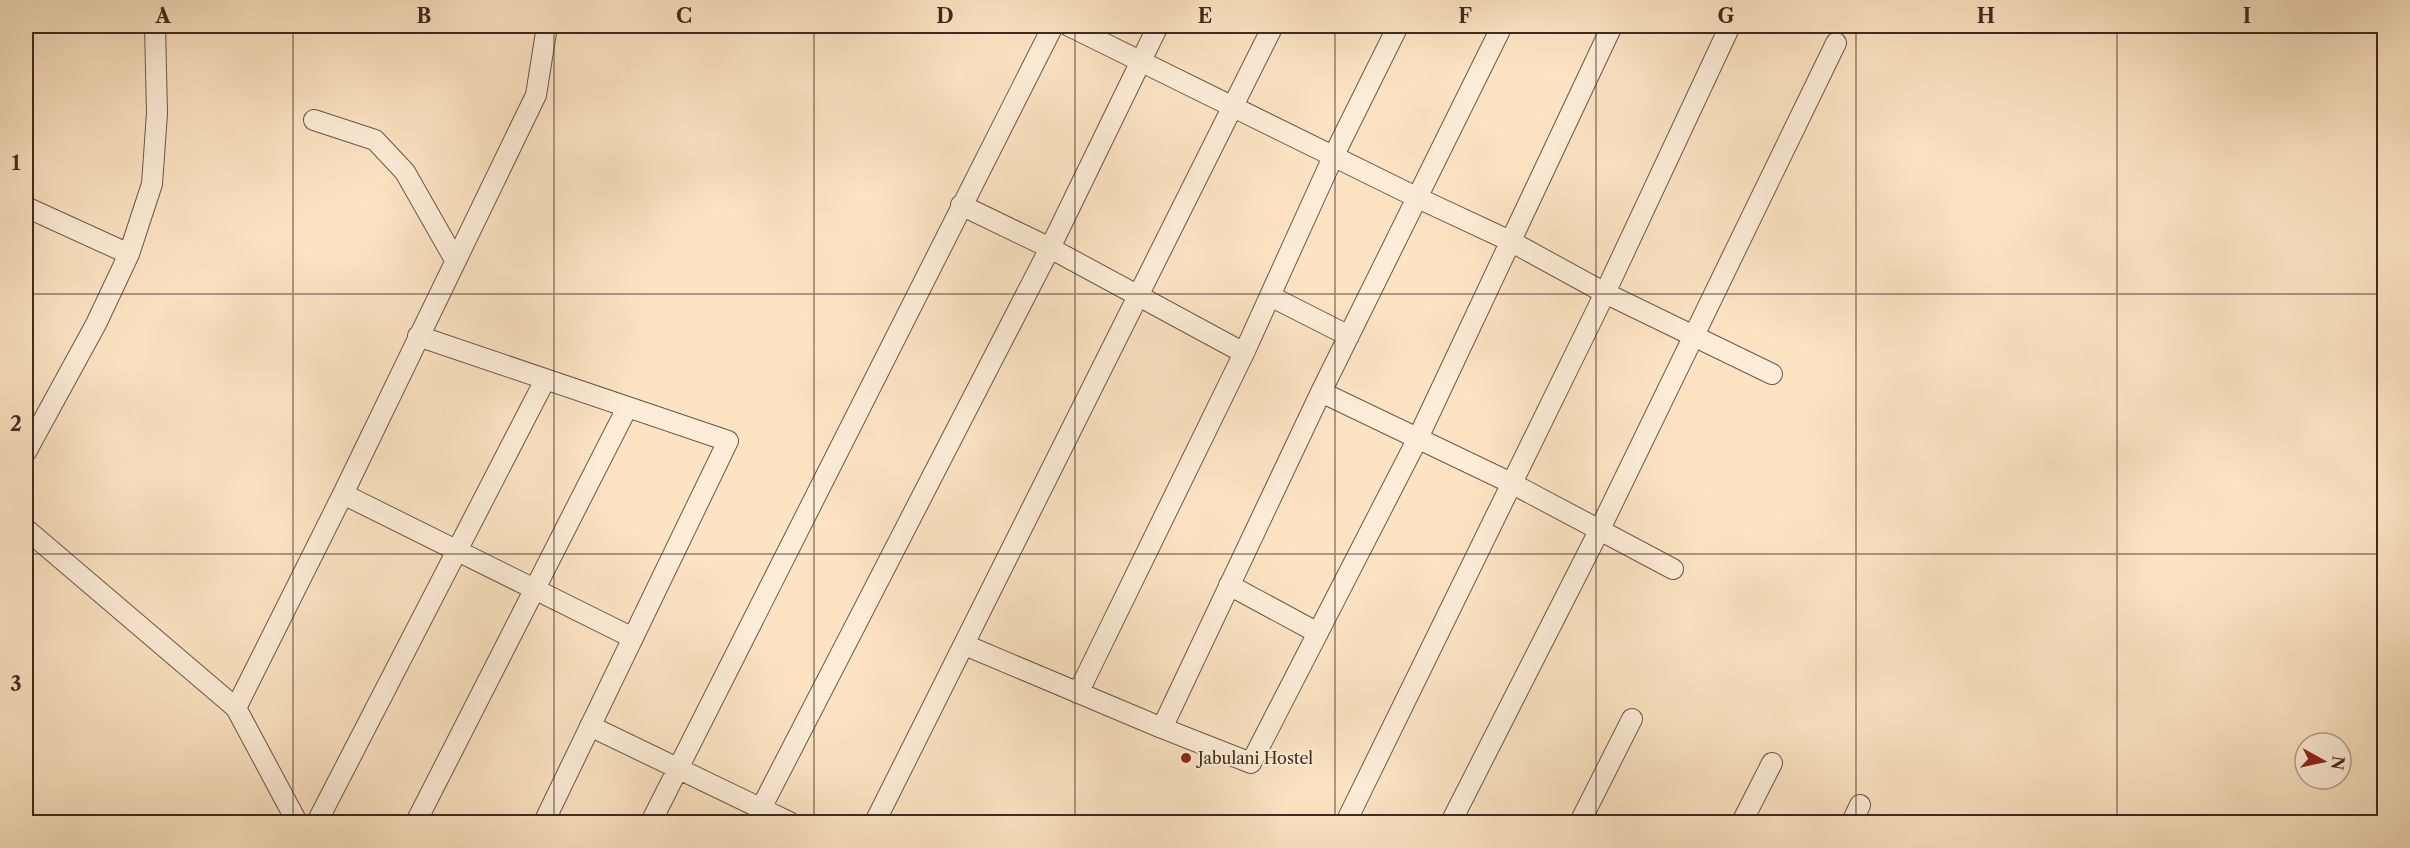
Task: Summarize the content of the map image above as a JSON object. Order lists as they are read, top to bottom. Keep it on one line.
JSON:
{"places":["Jabulani Hostel"],"north":"right","grid":{"columns":["A","B","C","D","E","F","G","H","I"],"rows":["1","2","3"]}}
